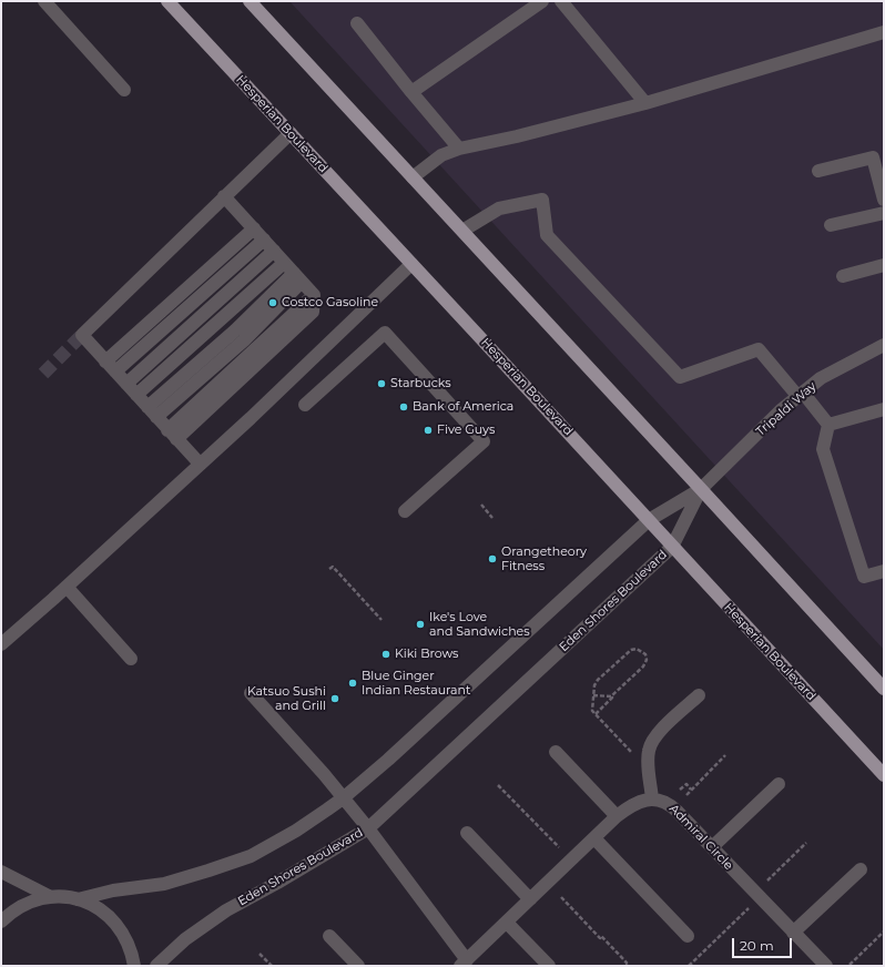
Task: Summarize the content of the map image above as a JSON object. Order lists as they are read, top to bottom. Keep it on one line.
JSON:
{"streets":{"main road":["Hesperian Boulevard"],"street":["Tripaldi Way","Eden Shores Boulevard","Admiral Circle"]},"crossings":[["Hesperian Boulevard","Eden Shores Boulevard"],["Tripaldi Way","Eden Shores Boulevard"]],"places":["Costco Gasoline","Starbucks","Bank of America","Five Guys","Orangetheory Fitness","Ike's Love and Sandwiches","Kiki Brows","Blue Ginger Indian Restaurant","Katsuo Sushi and Grill"],"scale_bar":"20 m"}
